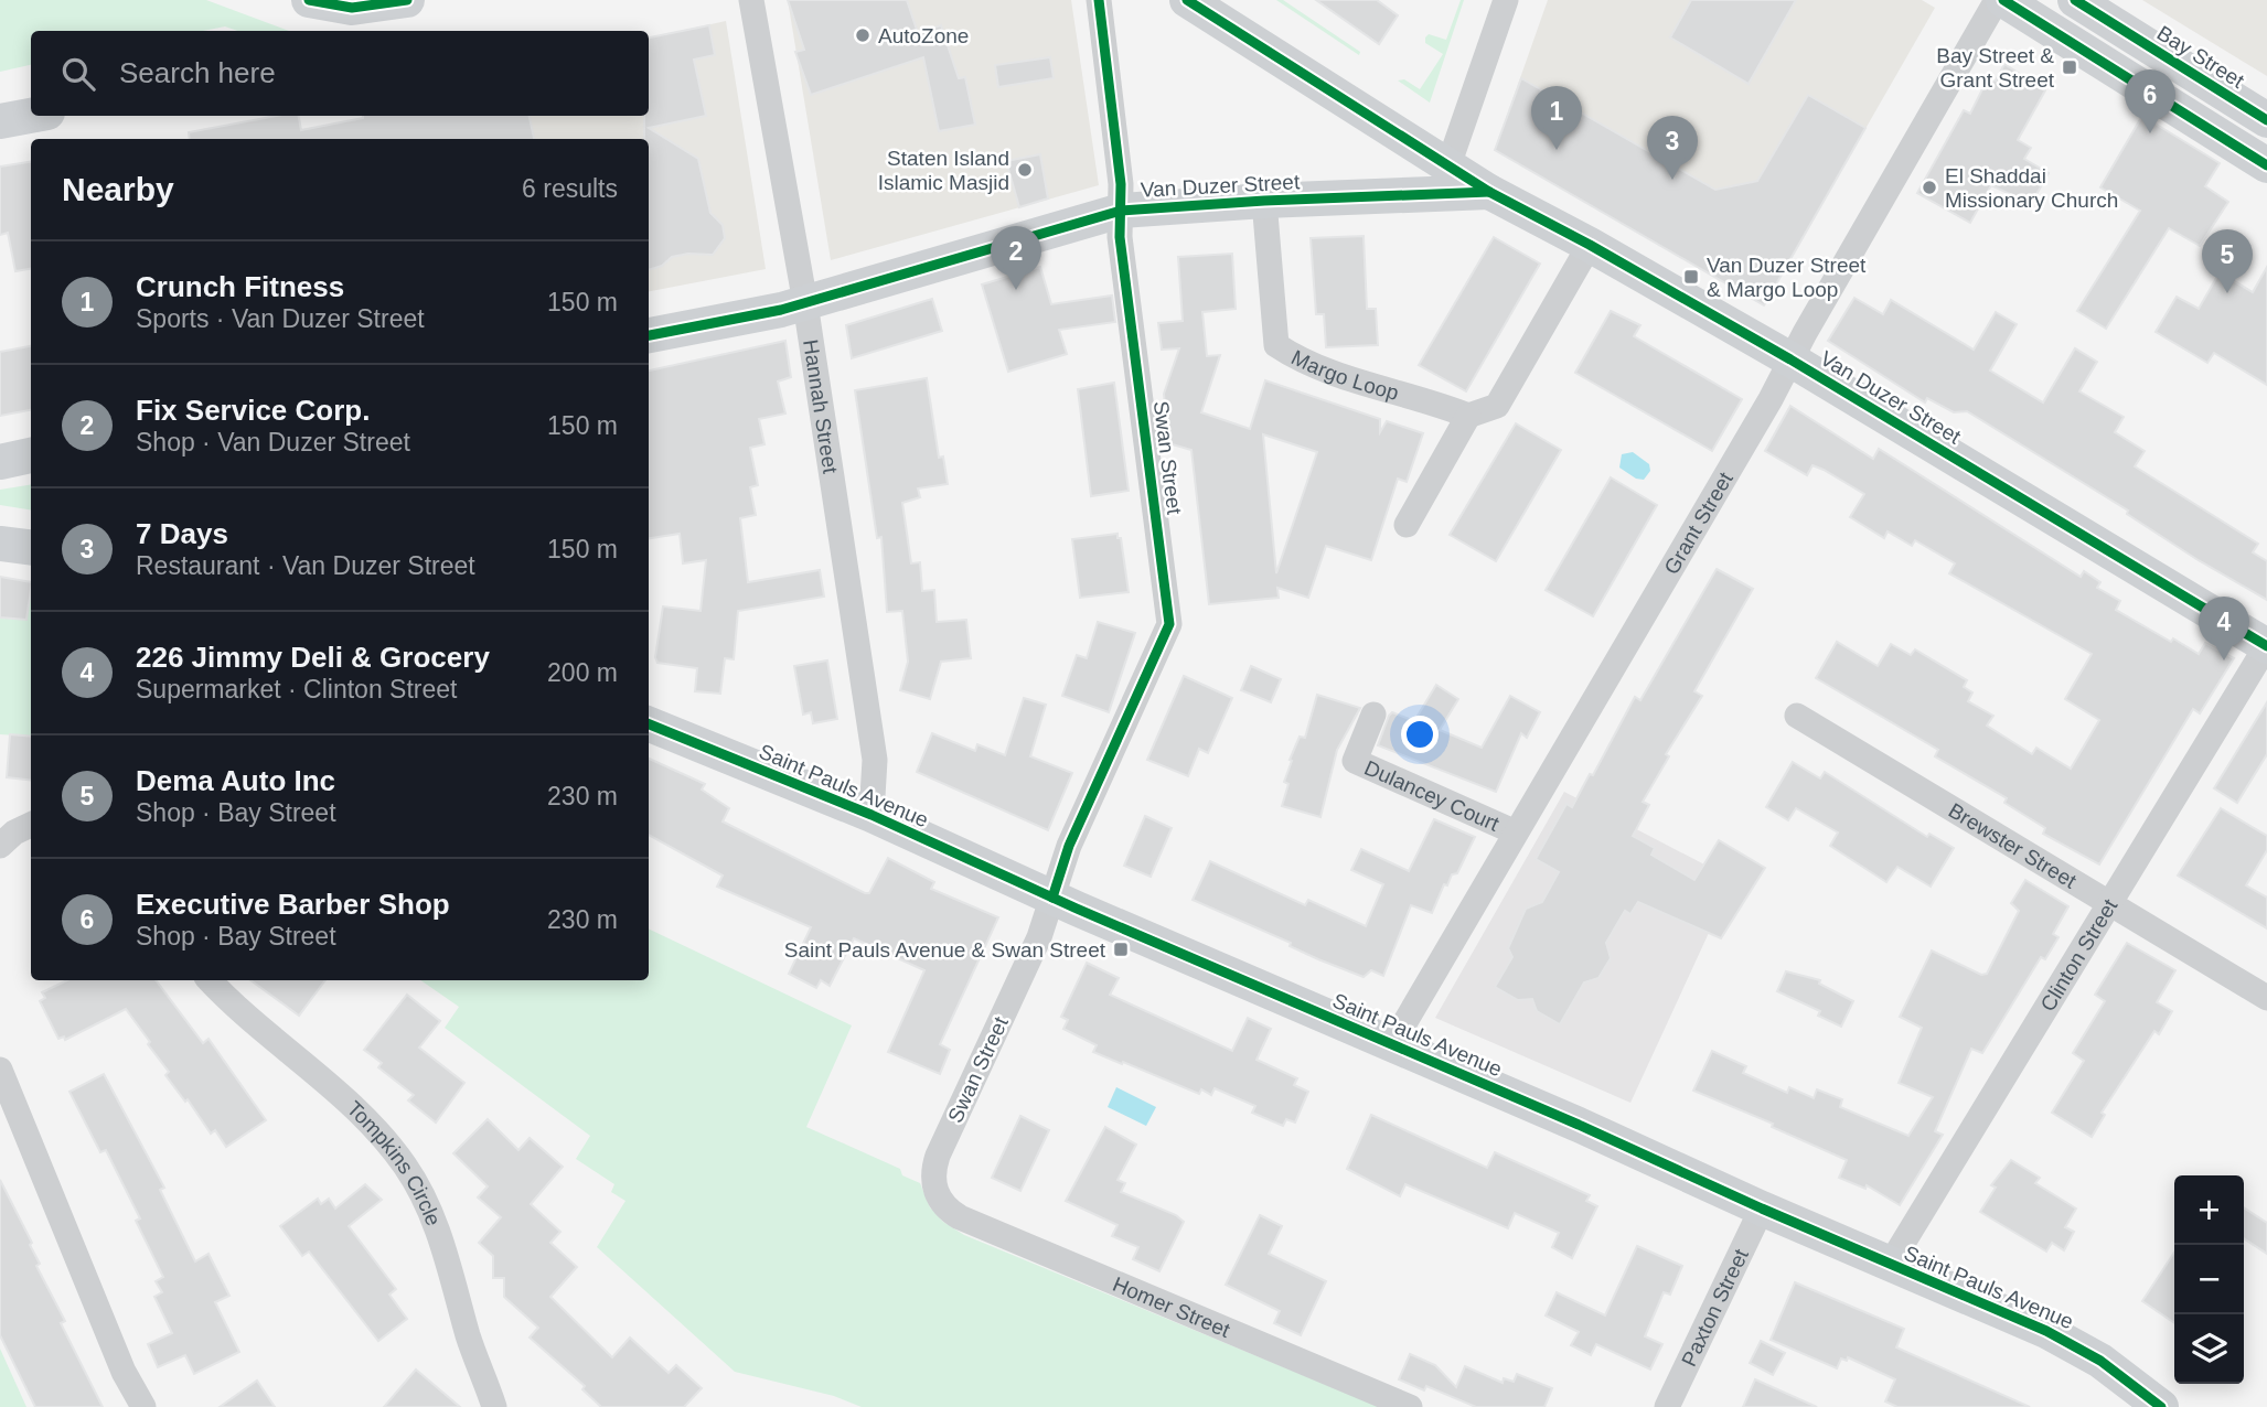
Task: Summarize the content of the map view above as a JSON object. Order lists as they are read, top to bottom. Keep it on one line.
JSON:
{"streets":{"main road":["Bay Street","Van Duzer Street","Saint Pauls Avenue"],"street":["Margo Loop","Hannah Street","Swan Street","Grant Street","Dulancey Court","Brewster Street","Clinton Street","Tompkins Circle","Homer Street","Paxton Street"]},"crossings":[["Van Duzer Street","Margo Loop"],["Van Duzer Street","Hannah Street"],["Van Duzer Street","Swan Street"],["Van Duzer Street","Grant Street"],["Van Duzer Street","Clinton Street"],["Hannah Street","Saint Pauls Avenue"],["Swan Street","Saint Pauls Avenue"],["Swan Street","Homer Street"],["Grant Street","Saint Pauls Avenue"],["Grant Street","Dulancey Court"],["Saint Pauls Avenue","Clinton Street"],["Saint Pauls Avenue","Paxton Street"],["Brewster Street","Clinton Street"]],"places":{"other":["AutoZone","Staten Island Islamic Masjid","El Shaddai Missionary Church"],"transit":["Bay Street & Grant Street","Van Duzer Street & Margo Loop","Saint Pauls Avenue & Swan Street"]},"page":{"search":"Search here","pins":["6","1","3","2","5","4"],"heading":["Nearby","6 results"],"list":[{"mark":"1","name":"Crunch Fitness","note":"Sports · Van Duzer Street","value":"150 m"},{"mark":"2","name":"Fix Service Corp.","note":"Shop · Van Duzer Street","value":"150 m"},{"mark":"3","name":"7 Days","note":"Restaurant · Van Duzer Street","value":"150 m"},{"mark":"4","name":"226 Jimmy Deli & Grocery","note":"Supermarket · Clinton Street","value":"200 m"},{"mark":"5","name":"Dema Auto Inc","note":"Shop · Bay Street","value":"230 m"},{"mark":"6","name":"Executive Barber Shop","note":"Shop · Bay Street","value":"230 m"}],"map_buttons":["+","−"]}}
